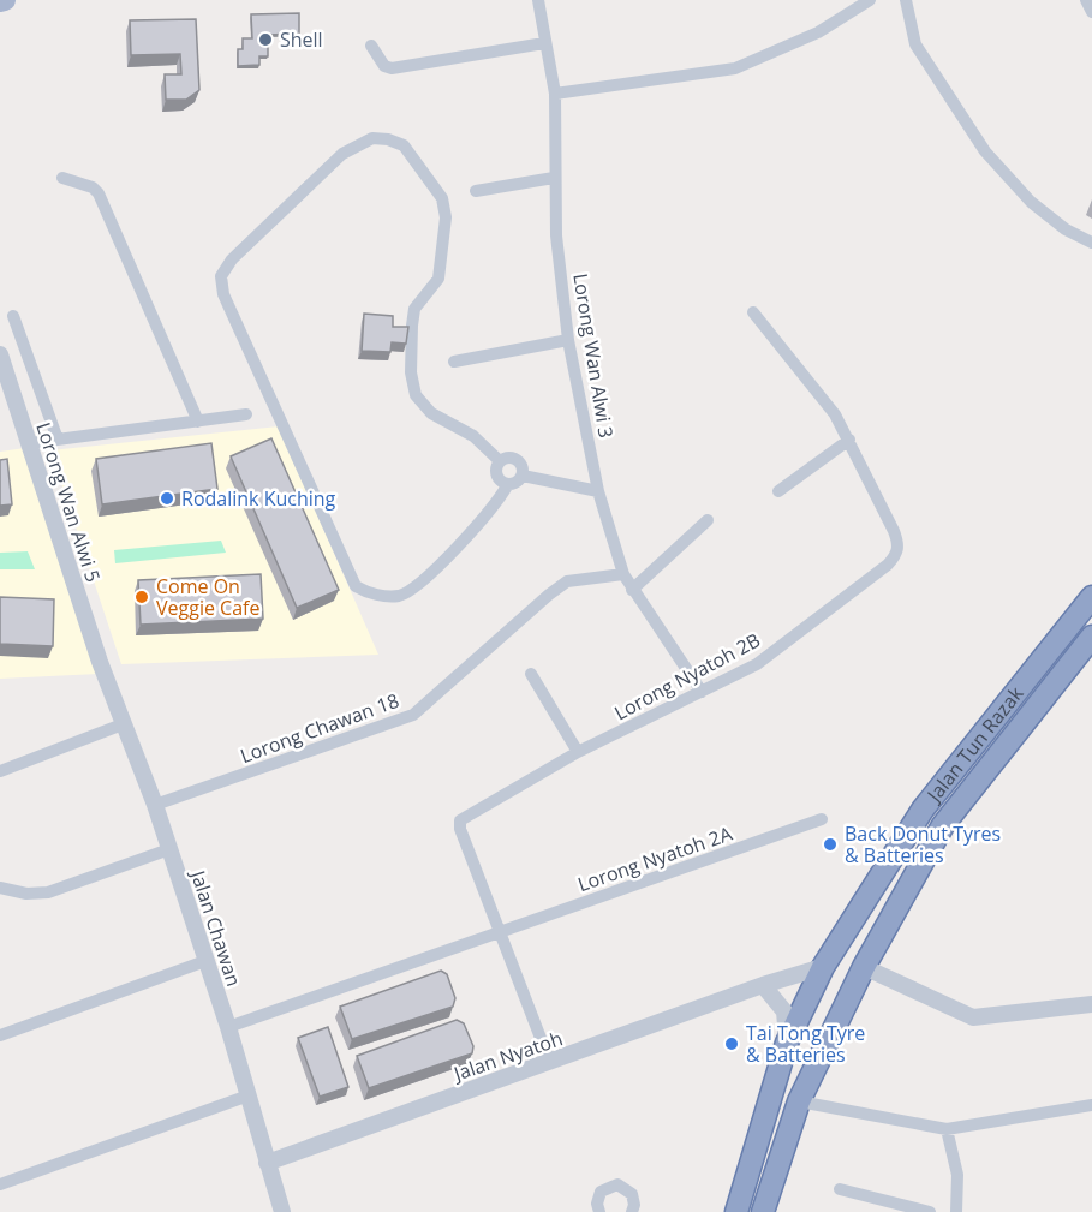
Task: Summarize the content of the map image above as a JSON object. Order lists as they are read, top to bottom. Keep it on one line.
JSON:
{"streets":{"highway":["Jalan Tun Razak"],"street":["Lorong Wan Alwi 3","Lorong Wan Alwi 5","Lorong Nyatoh 2B","Lorong Chawan 18","Lorong Nyatoh 2A","Jalan Chawan","Jalan Nyatoh"]},"crossings":[["Lorong Wan Alwi 3","Lorong Nyatoh 2B"],["Lorong Wan Alwi 3","Lorong Chawan 18"],["Lorong Wan Alwi 5","Jalan Chawan"],["Lorong Nyatoh 2B","Lorong Nyatoh 2A"],["Lorong Chawan 18","Jalan Chawan"],["Jalan Tun Razak","Jalan Nyatoh"],["Lorong Nyatoh 2A","Jalan Chawan"],["Jalan Chawan","Jalan Nyatoh"]],"places":["Shell","Rodalink Kuching","Come On Veggie Cafe","Back Donut Tyres & Batteries","Tai Tong Tyre & Batteries"]}
